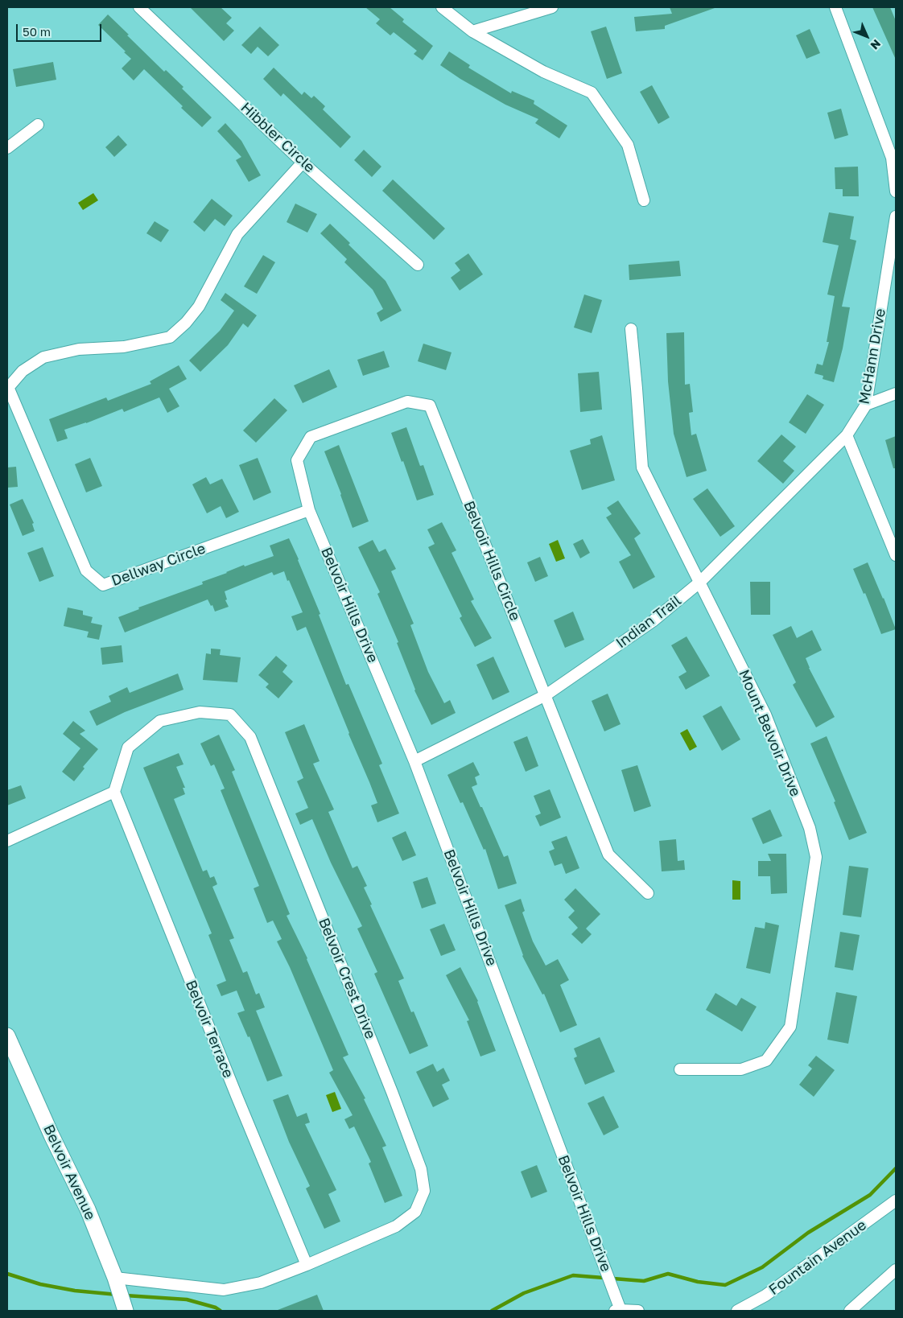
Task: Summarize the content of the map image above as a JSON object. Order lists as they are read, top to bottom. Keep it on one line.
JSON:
{"streets":{"street":["Hibbler Circle","McHann Drive","Belvoir Hills Circle","Dellway Circle","Belvoir Hills Drive","Indian Trail","Mount Belvoir Drive","Belvoir Crest Drive","Belvoir Terrace","Belvoir Avenue","Fountain Avenue"]},"crossings":[["McHann Drive","Indian Trail"],["Belvoir Hills Circle","Dellway Circle"],["Belvoir Hills Circle","Belvoir Hills Drive"],["Belvoir Hills Circle","Indian Trail"],["Dellway Circle","Belvoir Hills Drive"],["Belvoir Hills Drive","Indian Trail"],["Indian Trail","Mount Belvoir Drive"],["Belvoir Crest Drive","Belvoir Terrace"],["Belvoir Crest Drive","Belvoir Avenue"]],"scale_bar":"50 m","north":"bottom right"}
